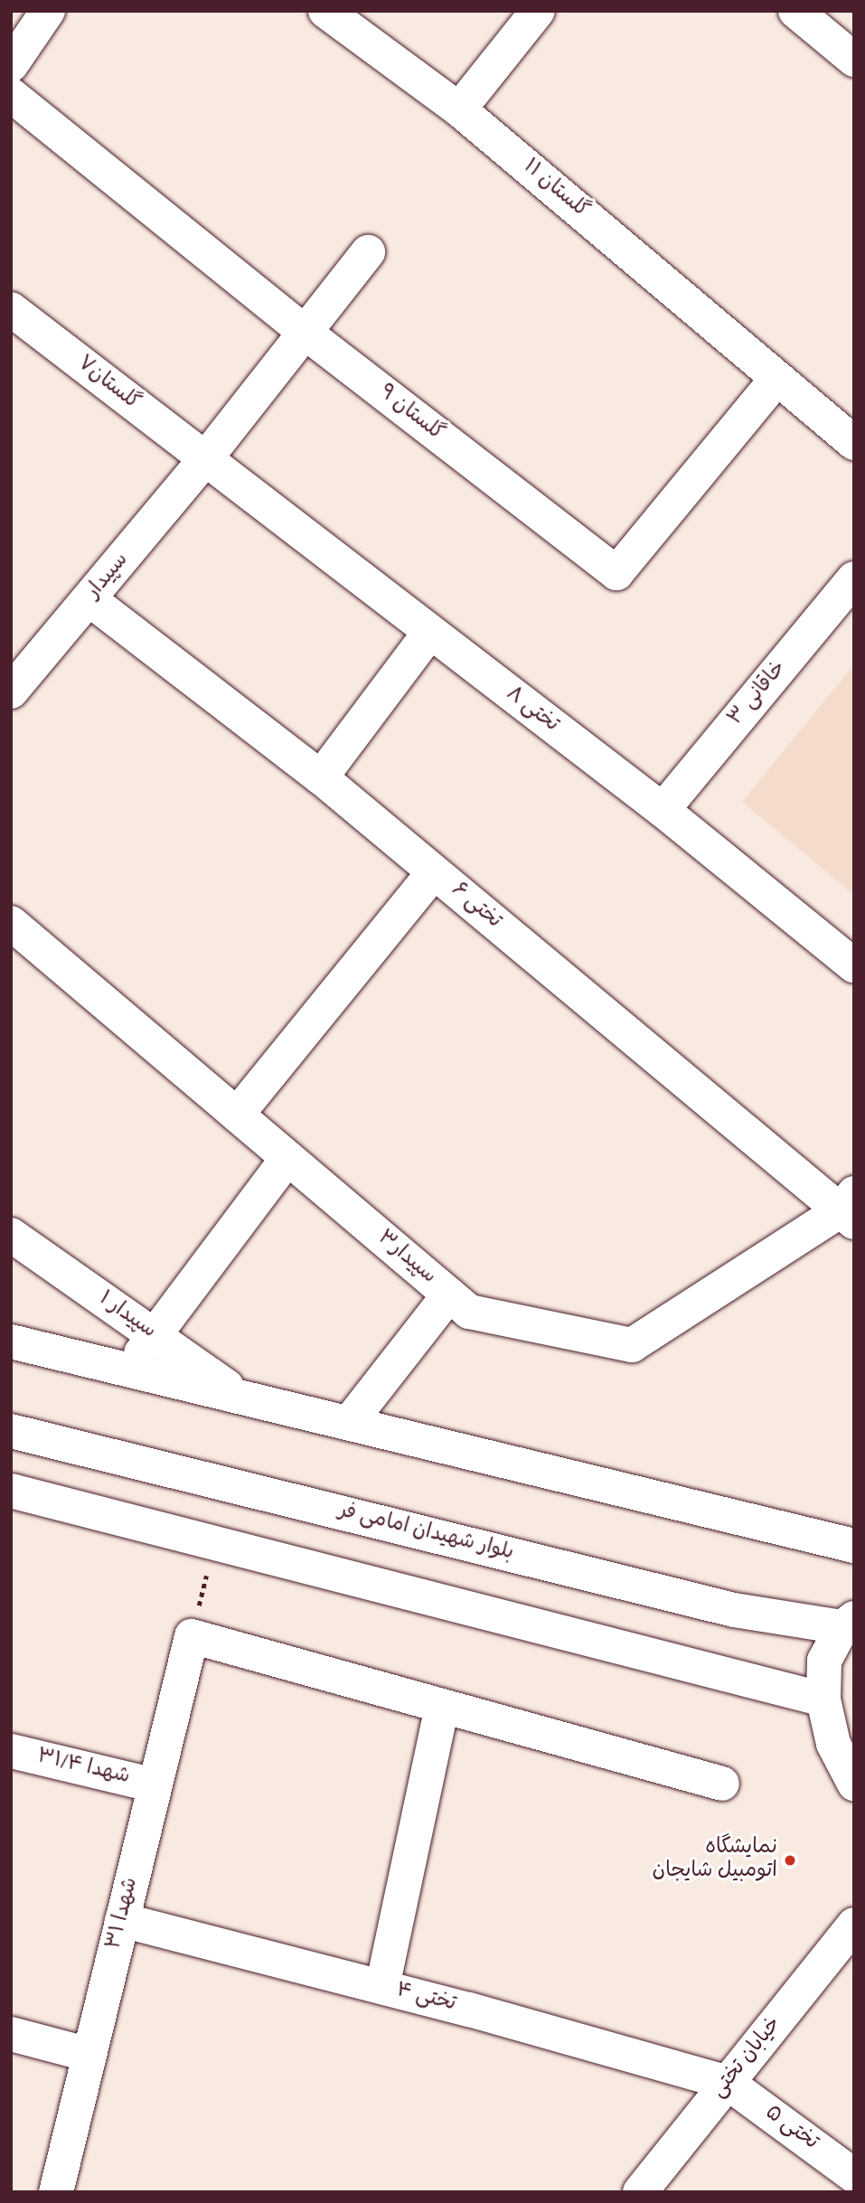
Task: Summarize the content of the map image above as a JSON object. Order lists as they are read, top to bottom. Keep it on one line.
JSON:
{"streets":{"street":["گلستان ۱۱","گلستان۷","گلستان ۹","سپیدار","خاقانی ۳","تختی ۸","تختی ۶","سپیدار۳","سپیدار ۱","بلوار شهیدان امامی فر","شهدا ۳۱/۴","شهدا ۳۱","تختی ۴","خیابان تختی","تختی ۵"]},"crossings":[["گلستان ۱۱","گلستان ۹"],["گلستان۷","سپیدار"],["گلستان۷","تختی ۸"],["گلستان ۹","سپیدار"],["سپیدار","تختی ۸"],["سپیدار","تختی ۶"],["خاقانی ۳","تختی ۸"],["تختی ۶","سپیدار۳"],["شهدا ۳۱/۴","شهدا ۳۱"],["شهدا ۳۱","تختی ۴"],["تختی ۴","خیابان تختی"],["تختی ۴","تختی ۵"],["خیابان تختی","تختی ۵"]],"places":["نمایشگاه اتومبیل شایجان"]}
